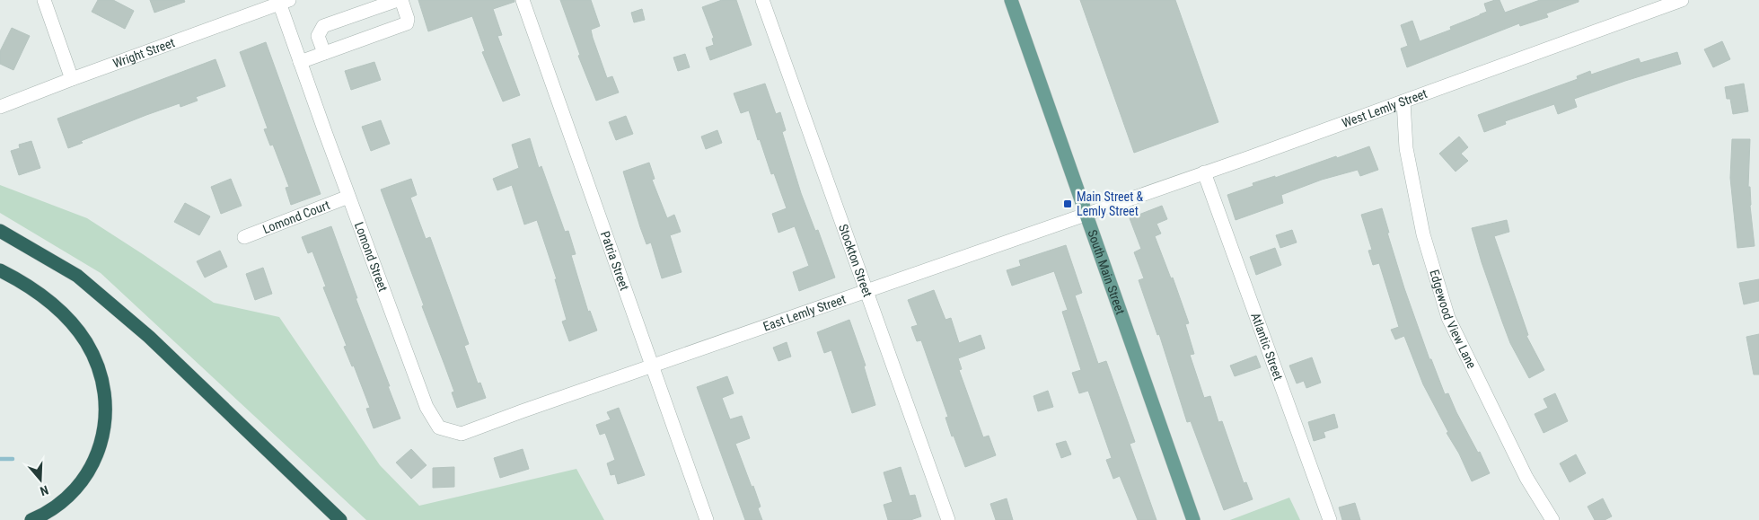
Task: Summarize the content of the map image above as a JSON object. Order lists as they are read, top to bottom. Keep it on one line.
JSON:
{"streets":{"main road":["South Main Street"],"street":["Wright Street","West Lemly Street","Lomond Court","Lomond Street","Patria Street","Stockton Street","East Lemly Street","Edgewood View Lane","Atlantic Street"]},"crossings":[["Wright Street","Lomond Street"],["West Lemly Street","South Main Street"],["West Lemly Street","East Lemly Street"],["West Lemly Street","Edgewood View Lane"],["West Lemly Street","Atlantic Street"],["Lomond Court","Lomond Street"],["Lomond Street","East Lemly Street"],["Patria Street","East Lemly Street"],["Stockton Street","East Lemly Street"],["South Main Street","East Lemly Street"]],"places":{"transit":["Main Street & Lemly Street"]},"north":"bottom"}
